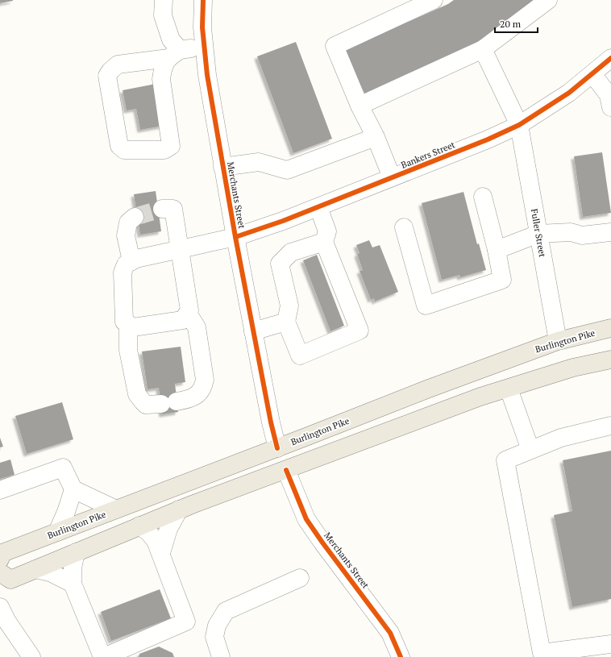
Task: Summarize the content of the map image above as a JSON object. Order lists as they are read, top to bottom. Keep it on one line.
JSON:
{"streets":{"main road":["Burlington Pike"],"street":["Bankers Street","Merchants Street","Fuller Street"]},"crossings":[["Bankers Street","Merchants Street"],["Bankers Street","Fuller Street"],["Merchants Street","Burlington Pike"],["Fuller Street","Burlington Pike"]],"scale_bar":"20 m"}
